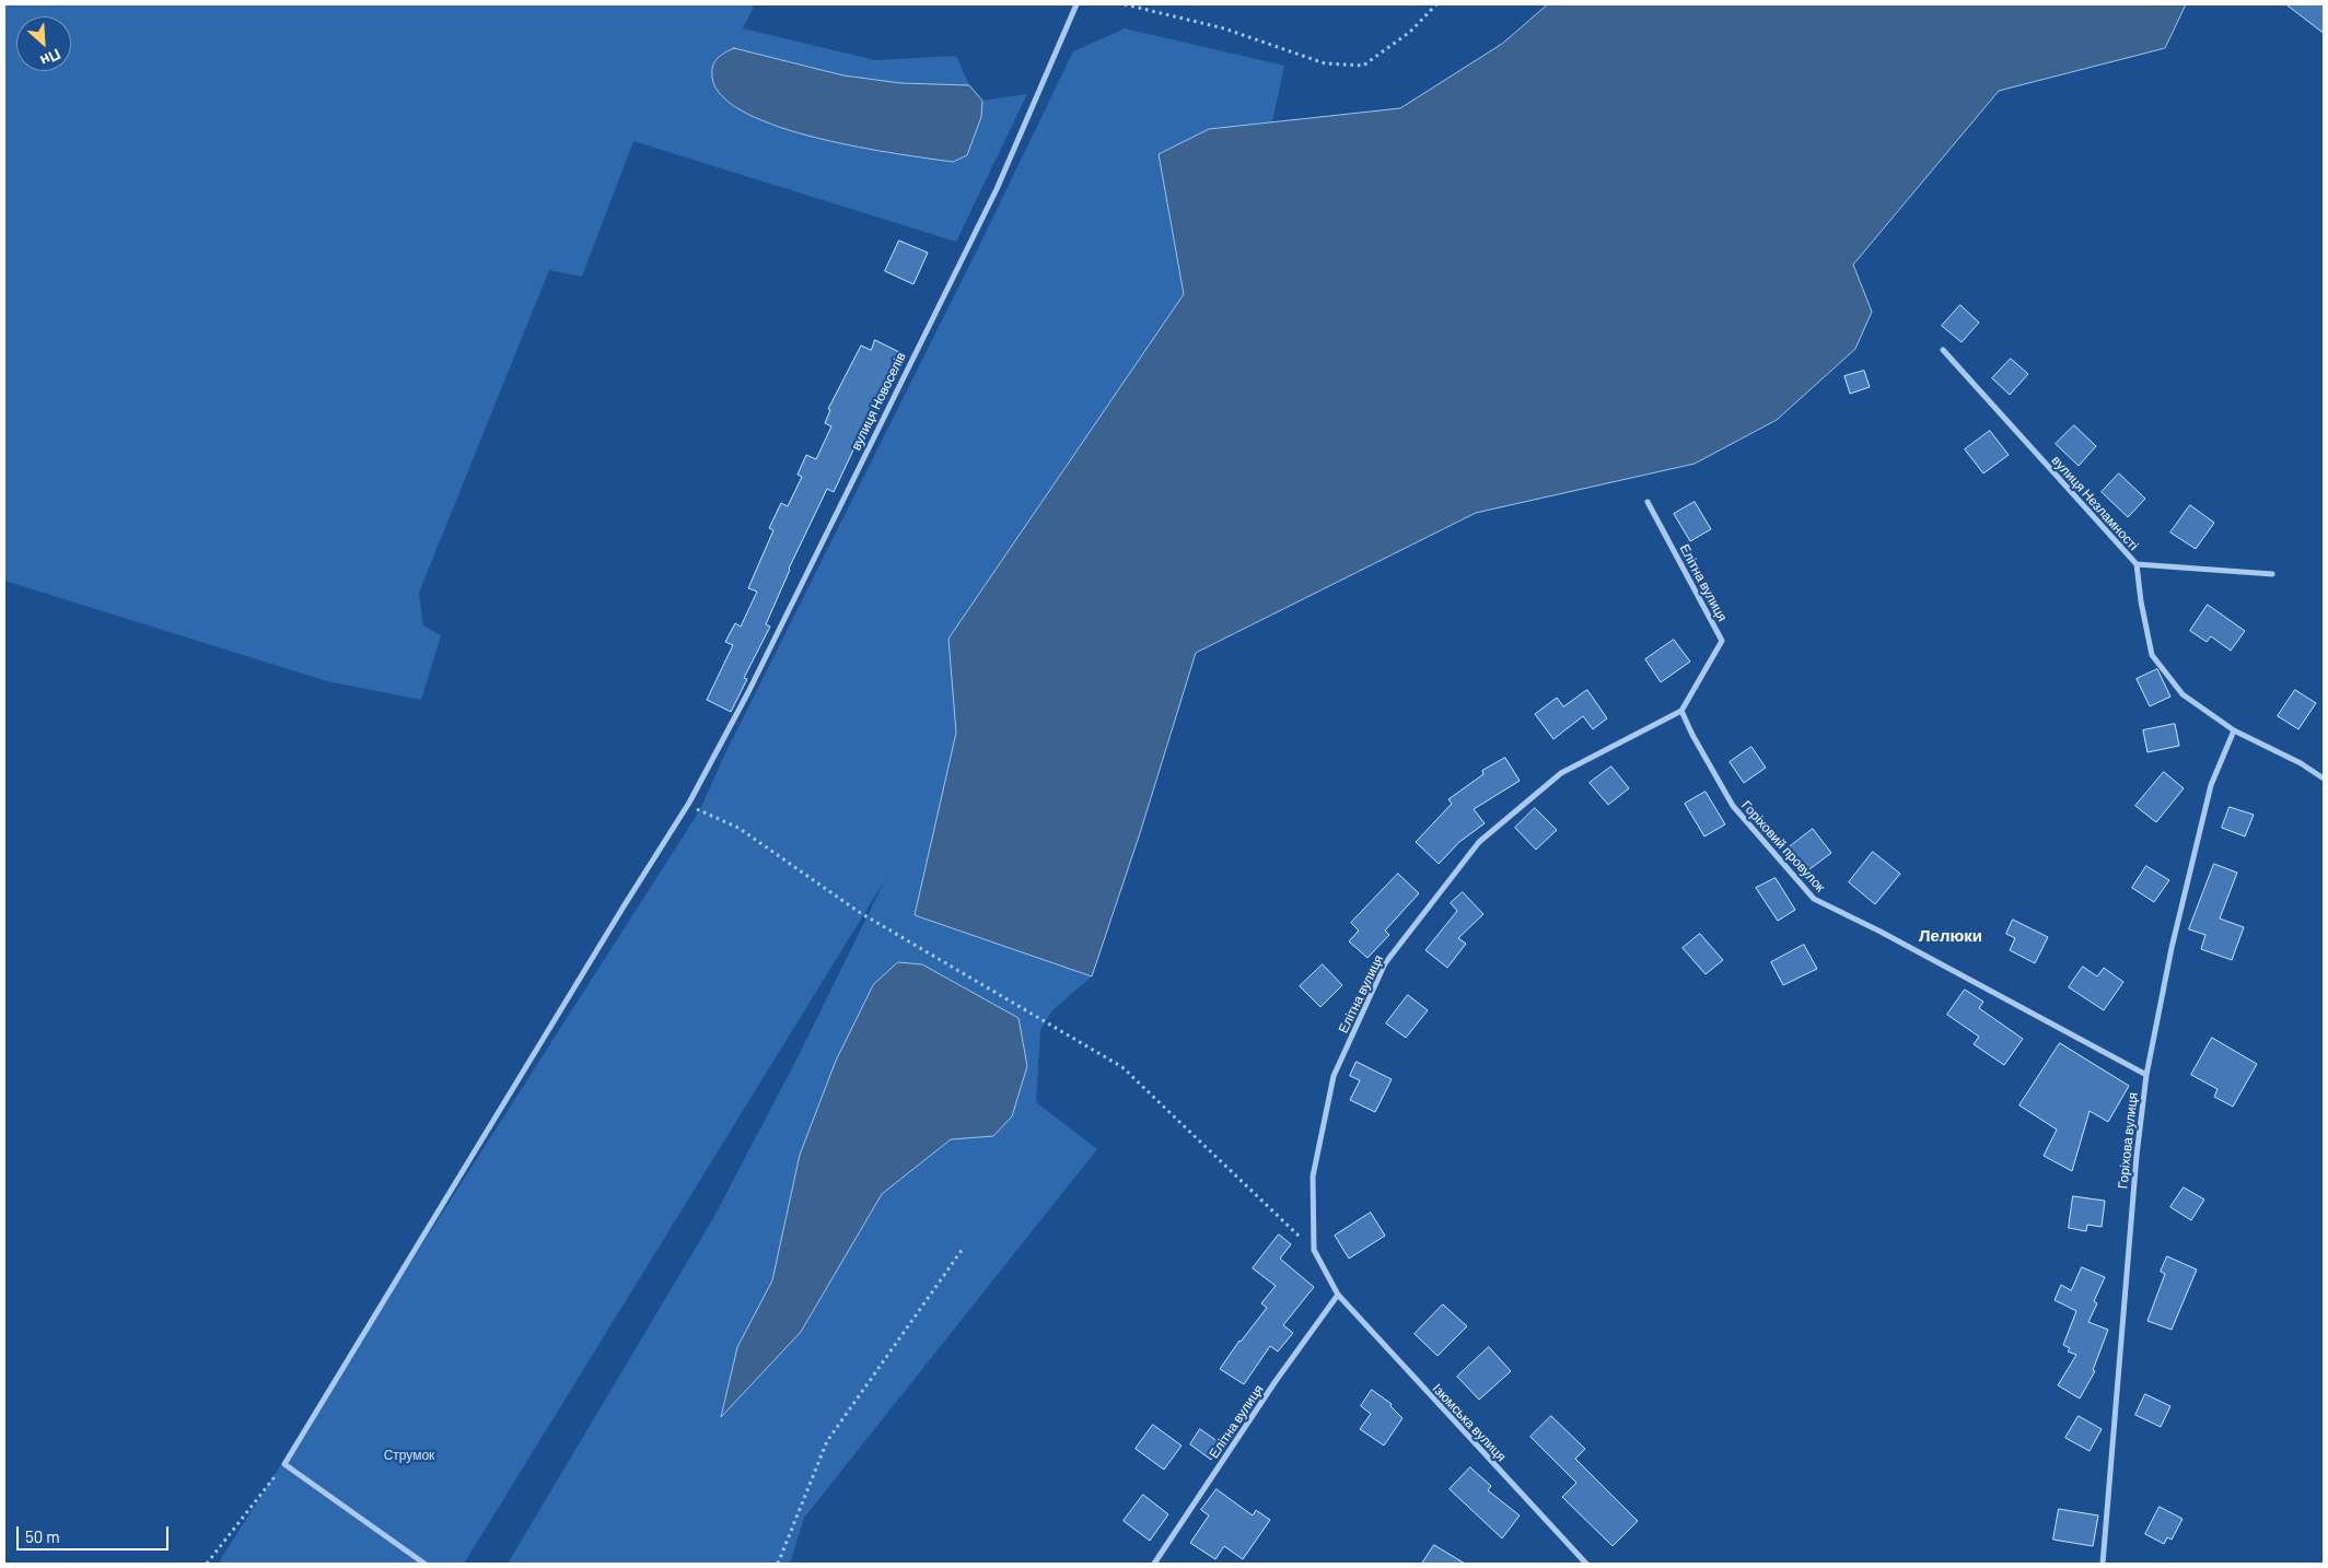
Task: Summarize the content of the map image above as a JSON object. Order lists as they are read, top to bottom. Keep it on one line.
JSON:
{"streets":{"street":["вулиця Новоселів","вулиця Незламності","Елітна вулиця","Горіховий провулок","Горіхова вулиця","Ізюмська вулиця"]},"crossings":[["вулиця Незламності","Горіхова вулиця"],["Елітна вулиця","Горіховий провулок"],["Елітна вулиця","Ізюмська вулиця"],["Горіховий провулок","Горіхова вулиця"]],"districts":["Лелюки"],"parks":["Струмок"],"scale_bar":"50 m","north":"bottom right"}
